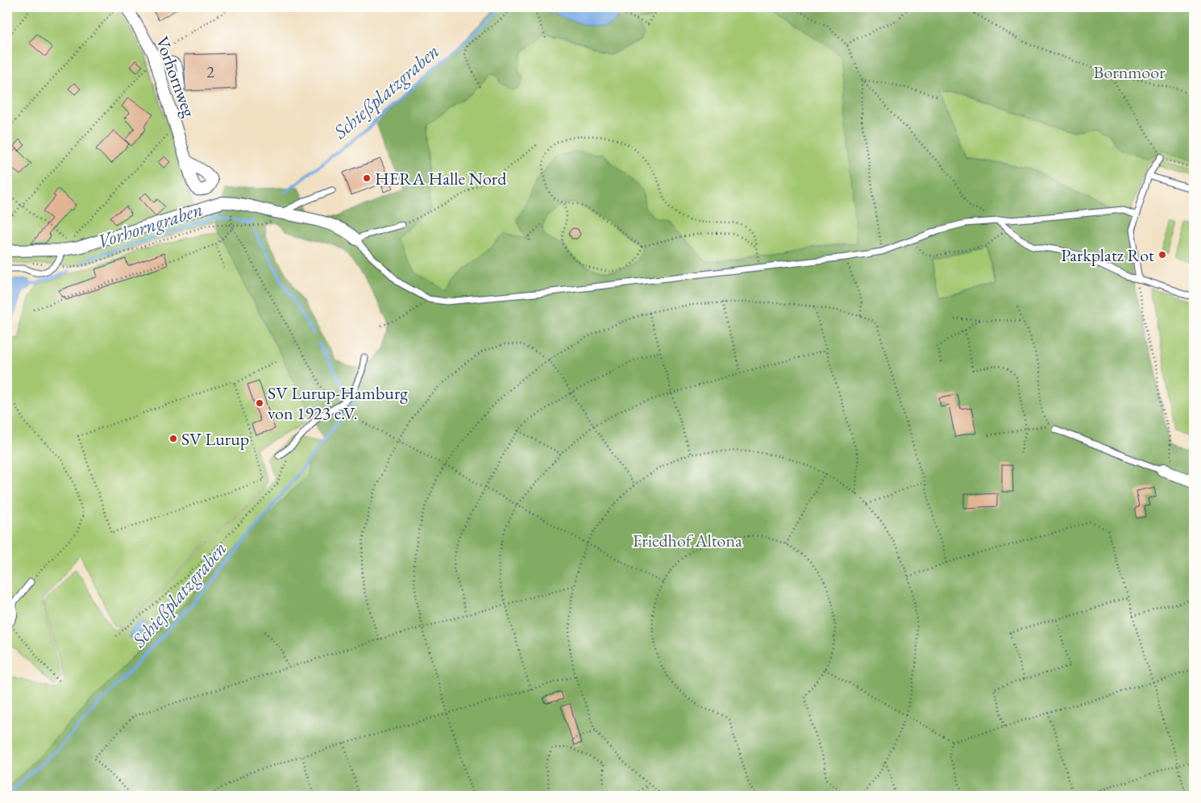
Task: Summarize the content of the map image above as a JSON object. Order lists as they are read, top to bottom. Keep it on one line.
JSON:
{"streets":{"street":["Vorhornweg"]},"water":["Schießplatzgraben","Vorhorngraben"],"parks":["Bornmoor","Friedhof Altona"],"places":["HERA Halle Nord","Parkplatz Rot","SV Lurup-Hamburg von 1923 e.V.","SV Lurup"],"house_numbers":["2"]}
